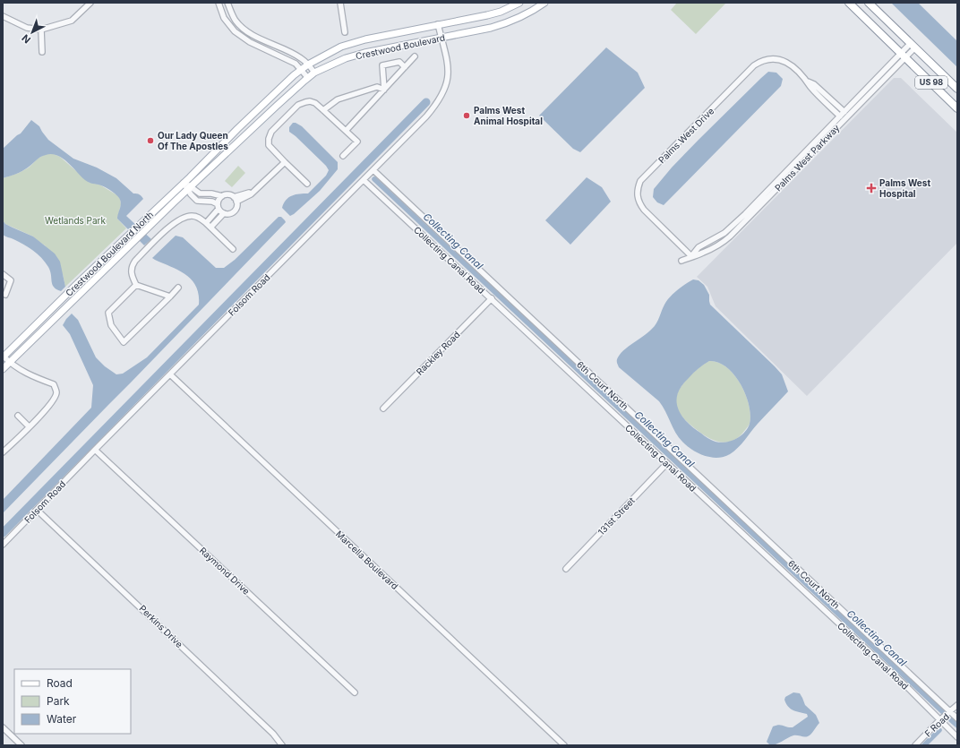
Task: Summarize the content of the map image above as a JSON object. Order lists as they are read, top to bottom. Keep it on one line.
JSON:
{"streets":{"highway":["US 98"],"main road":["Crestwood Boulevard","Crestwood Boulevard North"],"street":["Palms West Drive","Palms West Parkway","Collecting Canal Road","Folsom Road","Rackley Road","6th Court North","131st Street","Marcella Boulevard","Raymond Drive","Perkins Drive","F Road"]},"crossings":[["Crestwood Boulevard","Crestwood Boulevard North"],["Crestwood Boulevard","Folsom Road"],["US 98","Palms West Parkway"],["Palms West Drive","Palms West Parkway"],["Collecting Canal Road","Folsom Road"],["Collecting Canal Road","Rackley Road"],["Collecting Canal Road","131st Street"],["Collecting Canal Road","F Road"],["Folsom Road","6th Court North"],["Folsom Road","Marcella Boulevard"],["Folsom Road","Raymond Drive"],["Folsom Road","Perkins Drive"],["6th Court North","F Road"]],"water":["Collecting Canal"],"parks":["Wetlands Park"],"places":{"other":["Palms West Animal Hospital","Our Lady Queen Of The Apostles"],"health":["Palms West Hospital"]},"legend":["Road","Park","Water"],"north":"bottom left"}
